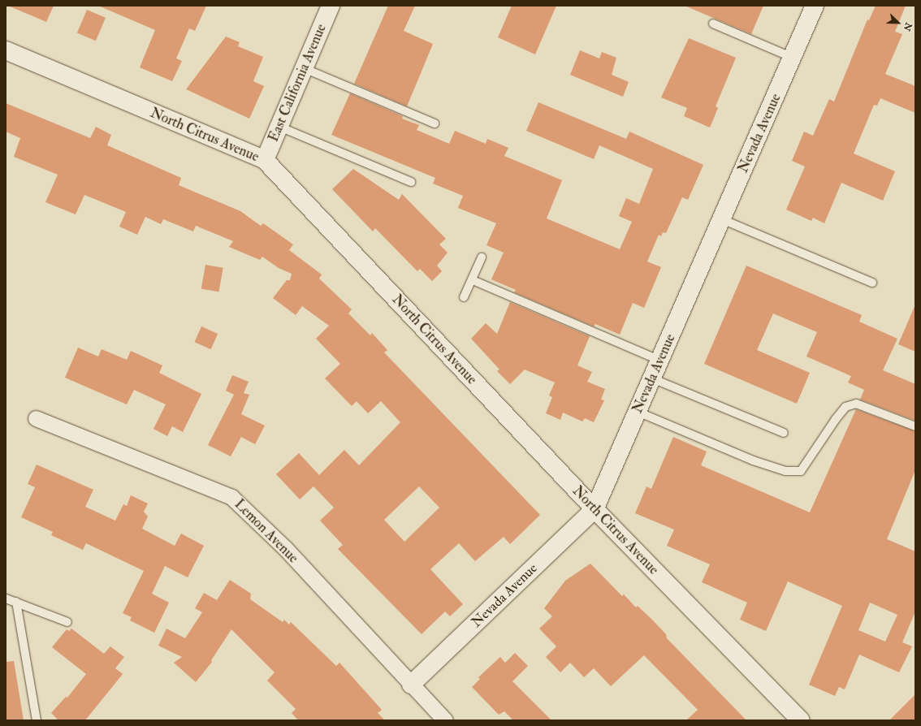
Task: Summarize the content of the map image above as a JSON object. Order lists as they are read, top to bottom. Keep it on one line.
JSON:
{"streets":{"street":["East California Avenue","Nevada Avenue","North Citrus Avenue","Lemon Avenue"]},"crossings":[["East California Avenue","North Citrus Avenue"],["Nevada Avenue","North Citrus Avenue"],["Nevada Avenue","Lemon Avenue"]],"north":"bottom right"}
